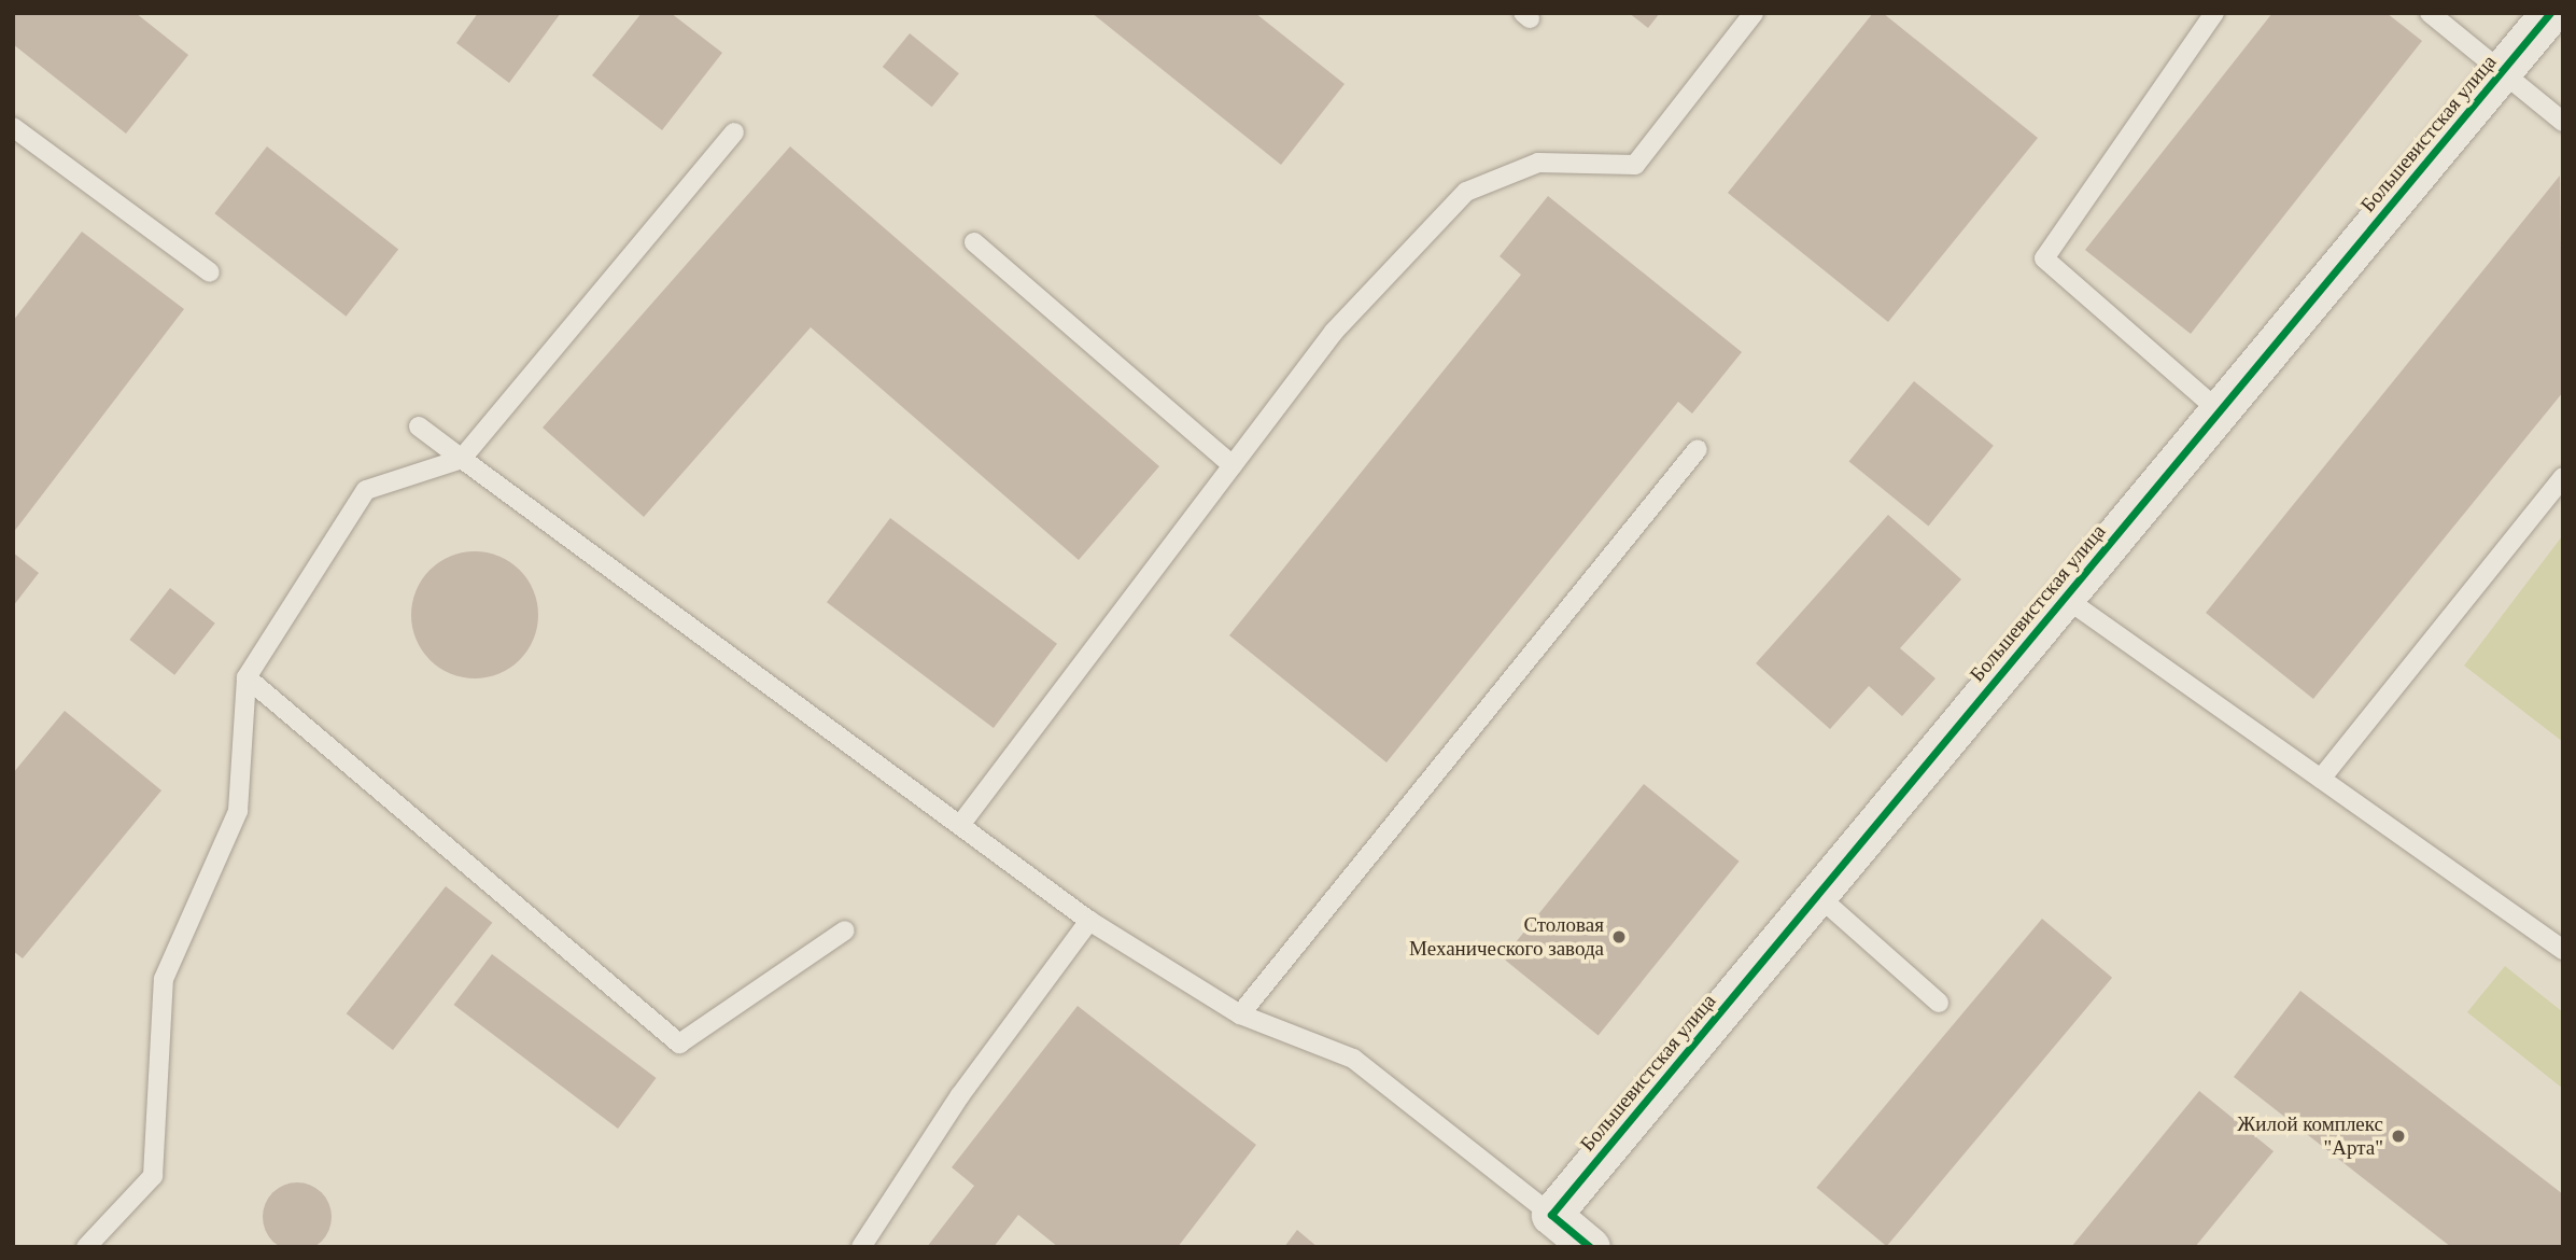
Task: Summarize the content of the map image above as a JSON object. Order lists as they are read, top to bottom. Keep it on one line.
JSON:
{"streets":{"street":["Большевистская улица"]},"places":["Столовая Механического завода","Жилой комплекс \"Арта\""]}
